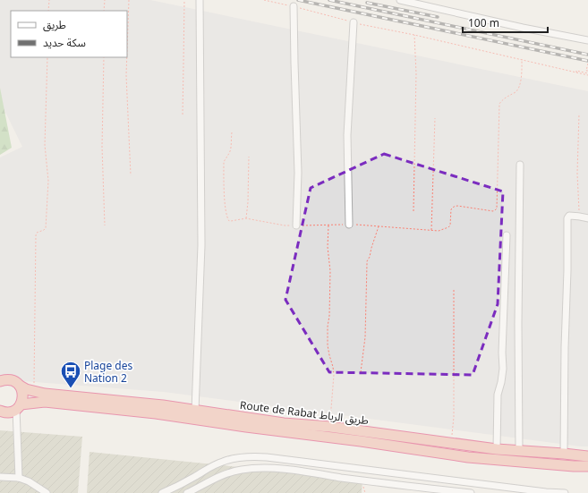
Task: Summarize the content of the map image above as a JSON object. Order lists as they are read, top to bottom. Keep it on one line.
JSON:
{"streets":{"highway":["Route de Rabat طريق الرباط"]},"places":{"bus stop":["Plage des Nation 2"]},"legend":["طريق","سكة حديد"],"scale_bar":"100 m"}
